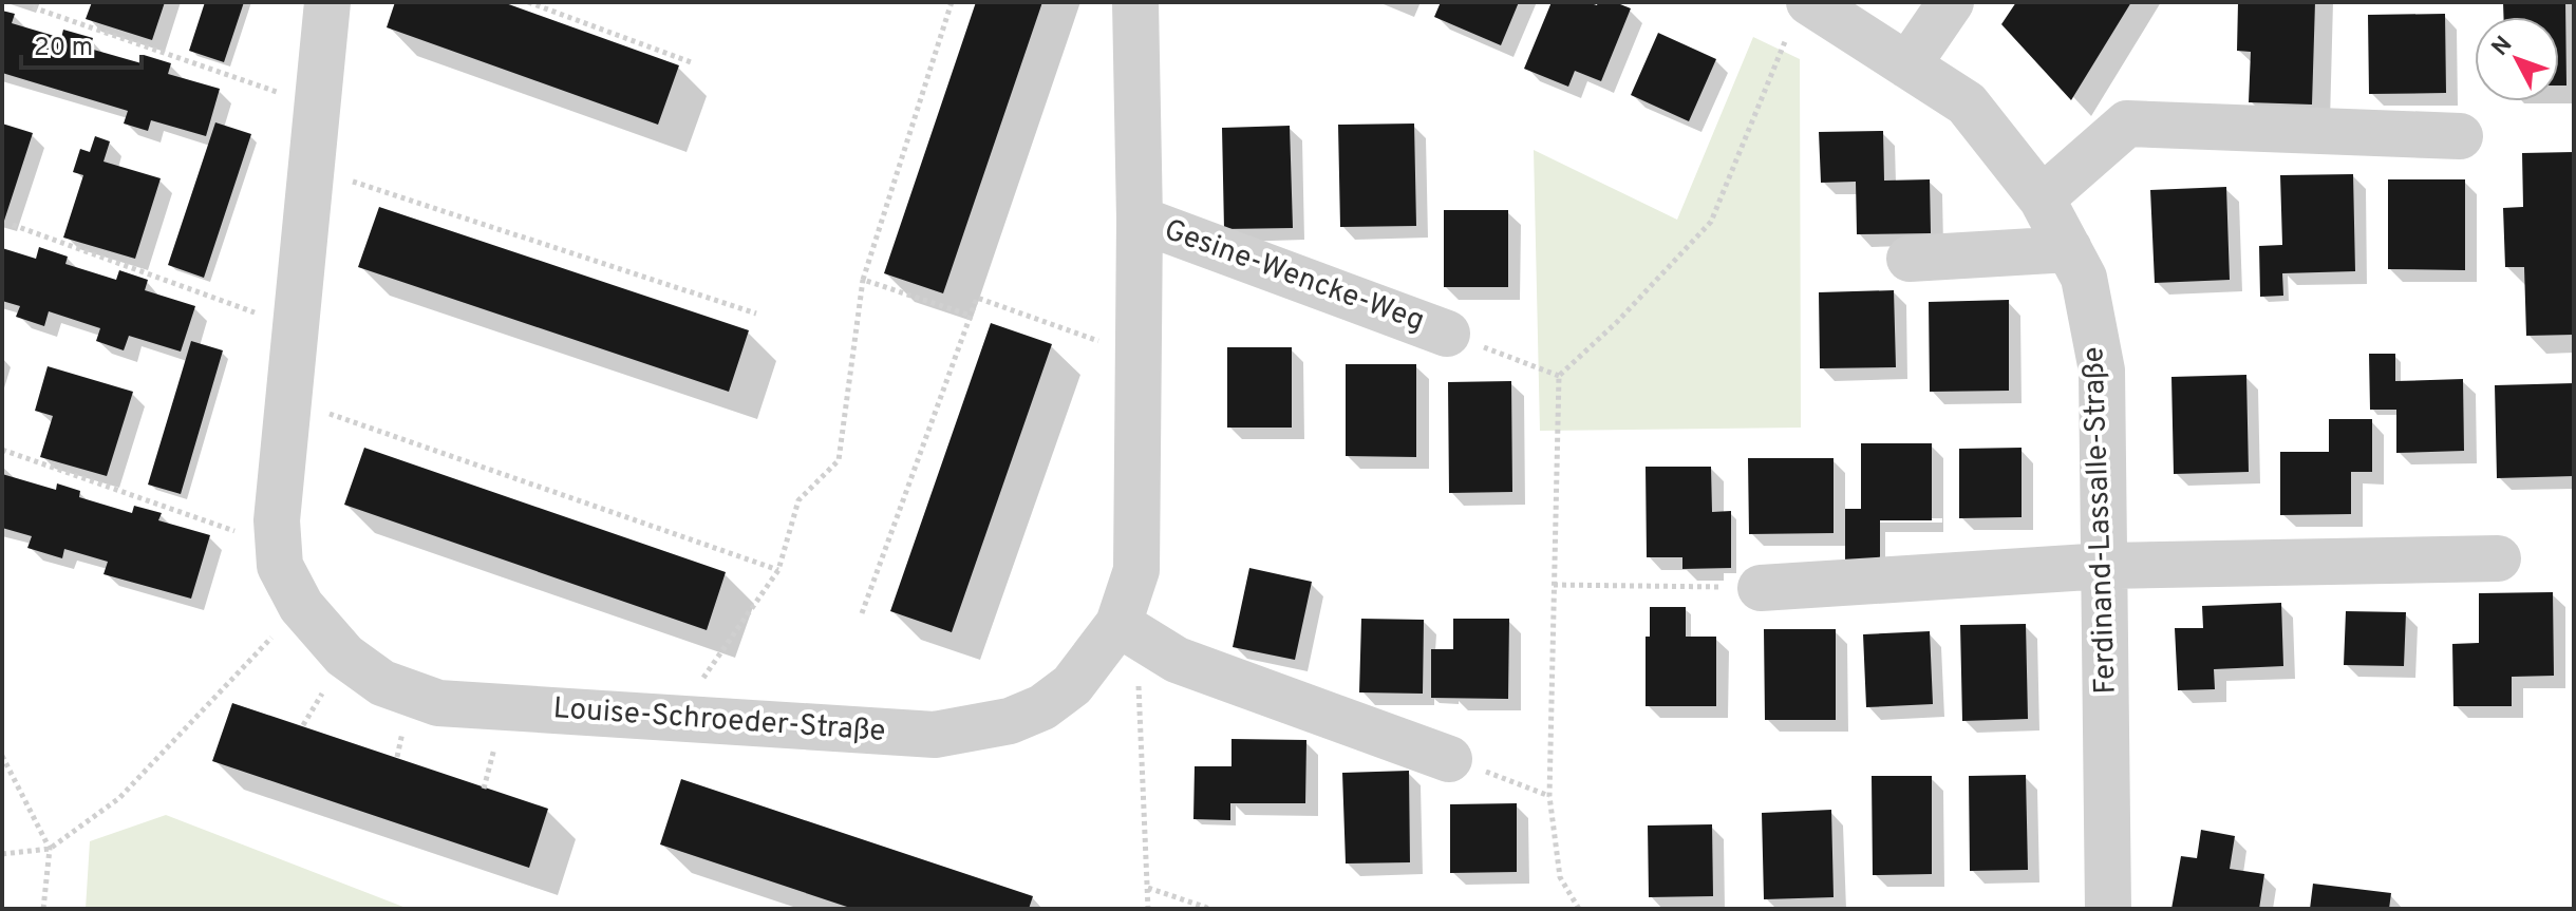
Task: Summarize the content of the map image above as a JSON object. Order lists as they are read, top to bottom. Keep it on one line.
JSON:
{"streets":{"street":["Gesine-Wencke-Weg","Ferdinand-Lassalle-Straße","Louise-Schroeder-Straße"]},"crossings":[["Gesine-Wencke-Weg","Louise-Schroeder-Straße"]],"scale_bar":"20 m","north":"top left"}
